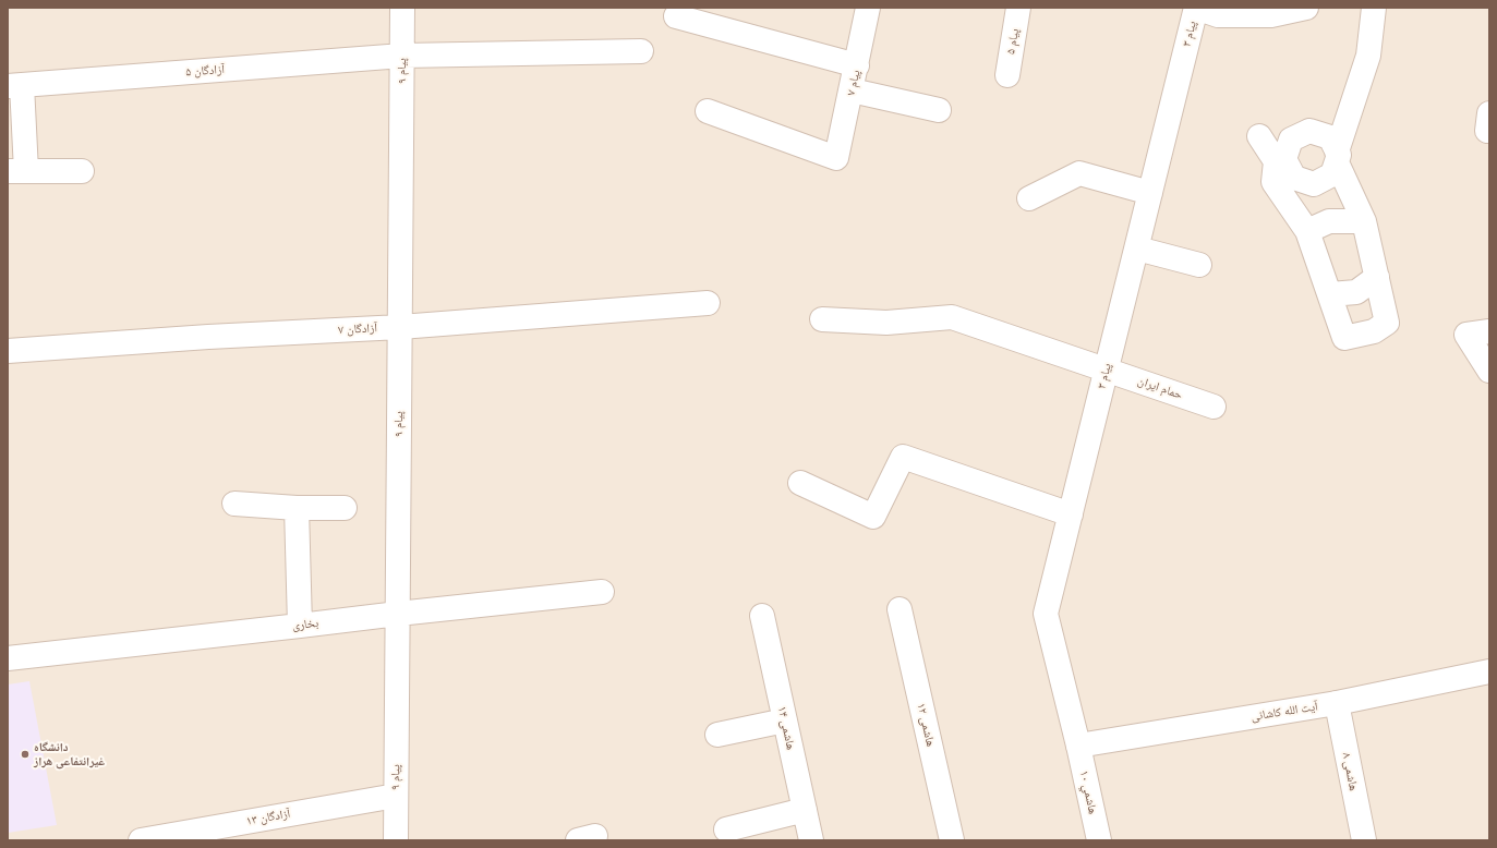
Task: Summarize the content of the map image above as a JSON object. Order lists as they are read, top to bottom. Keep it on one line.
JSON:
{"streets":{"street":["پيام ۳","پیام ۵","آزادگان ۵","پیام ۹","پیام ۷","آزادگان ۷","حمام ایران","بخاری","آیت الله کاشانی","هاشمی ۱۲","هاشمی ۱۴","هاشمی ۸","هاشمي ۱۰","آزادگان ۱۳"]},"crossings":[["پيام ۳","حمام ایران"],["پيام ۳","آیت الله کاشانی"],["پيام ۳","هاشمي ۱۰"],["آزادگان ۵","پیام ۹"],["پیام ۹","آزادگان ۷"],["پیام ۹","بخاری"],["پیام ۹","آزادگان ۱۳"],["آیت الله کاشانی","هاشمی ۸"],["آیت الله کاشانی","هاشمي ۱۰"]],"places":["دانشگاه غیرانتفاعی هراز"]}
